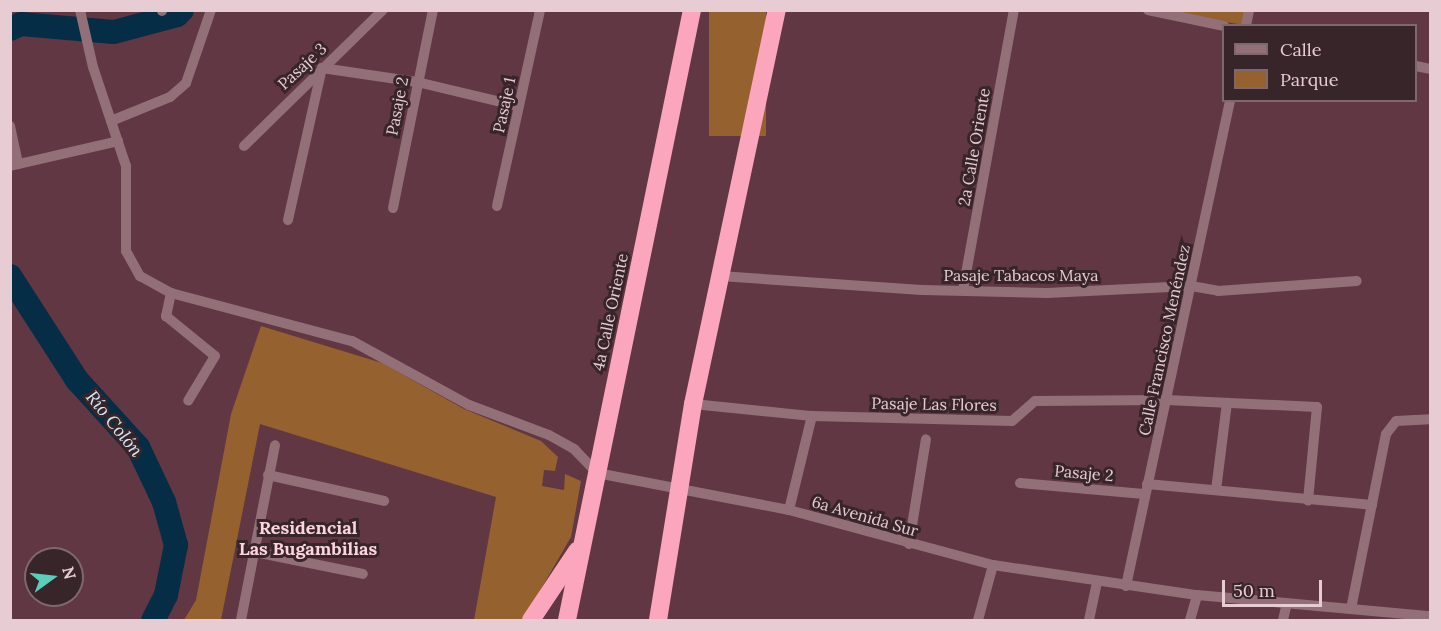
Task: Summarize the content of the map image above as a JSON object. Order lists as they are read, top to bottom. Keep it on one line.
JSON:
{"streets":{"highway":["4a Calle Oriente"],"street":["Pasaje 3","Pasaje 1","Pasaje 2","2a Calle Oriente","Pasaje Tabacos Maya","Calle Francisco Menéndez","Pasaje Las Flores","6a Avenida Sur"]},"crossings":[["Pasaje 2","Calle Francisco Menéndez"],["Pasaje 2","Pasaje Las Flores"],["2a Calle Oriente","Pasaje Tabacos Maya"],["Pasaje Tabacos Maya","Calle Francisco Menéndez"],["4a Calle Oriente","6a Avenida Sur"],["Calle Francisco Menéndez","Pasaje Las Flores"],["Calle Francisco Menéndez","6a Avenida Sur"]],"districts":["Residencial Las Bugambilias"],"water":["Río Colón"],"legend":["Calle","Parque"],"scale_bar":"50 m","north":"right"}
